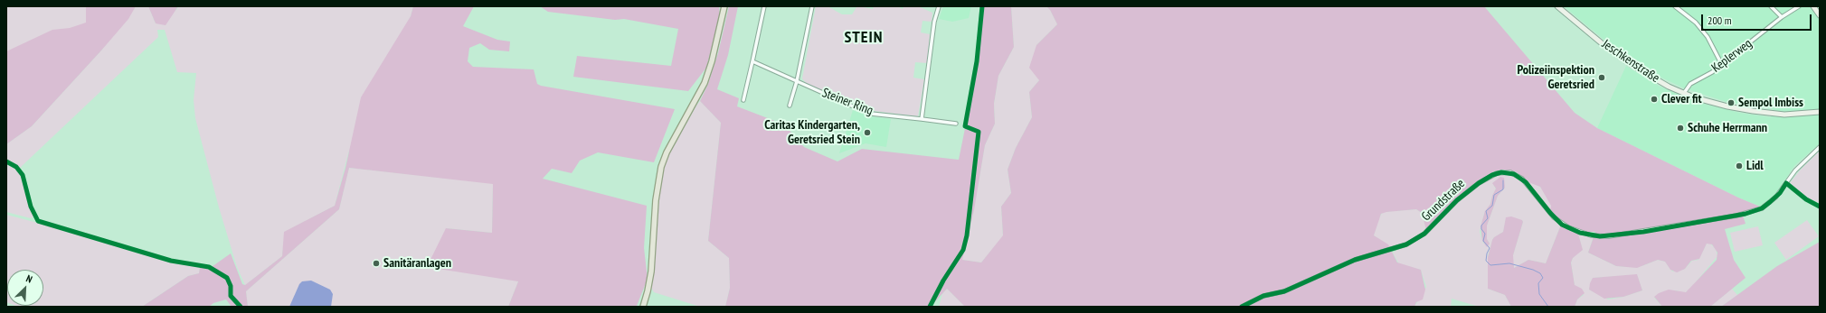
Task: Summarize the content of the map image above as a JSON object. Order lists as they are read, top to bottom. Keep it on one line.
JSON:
{"streets":{"street":["Keplerweg","Jeschkenstraße","Steiner Ring","Grundstraße"]},"crossings":[["Keplerweg","Jeschkenstraße"]],"districts":["STEIN"],"places":["Polizeiinspektion Geretsried","Clever fit","Sempol Imbiss","Schuhe Herrmann","Caritas Kindergarten, Geretsried Stein","Lidl","Sanitäranlagen"],"scale_bar":"200 m","north":"top right"}
